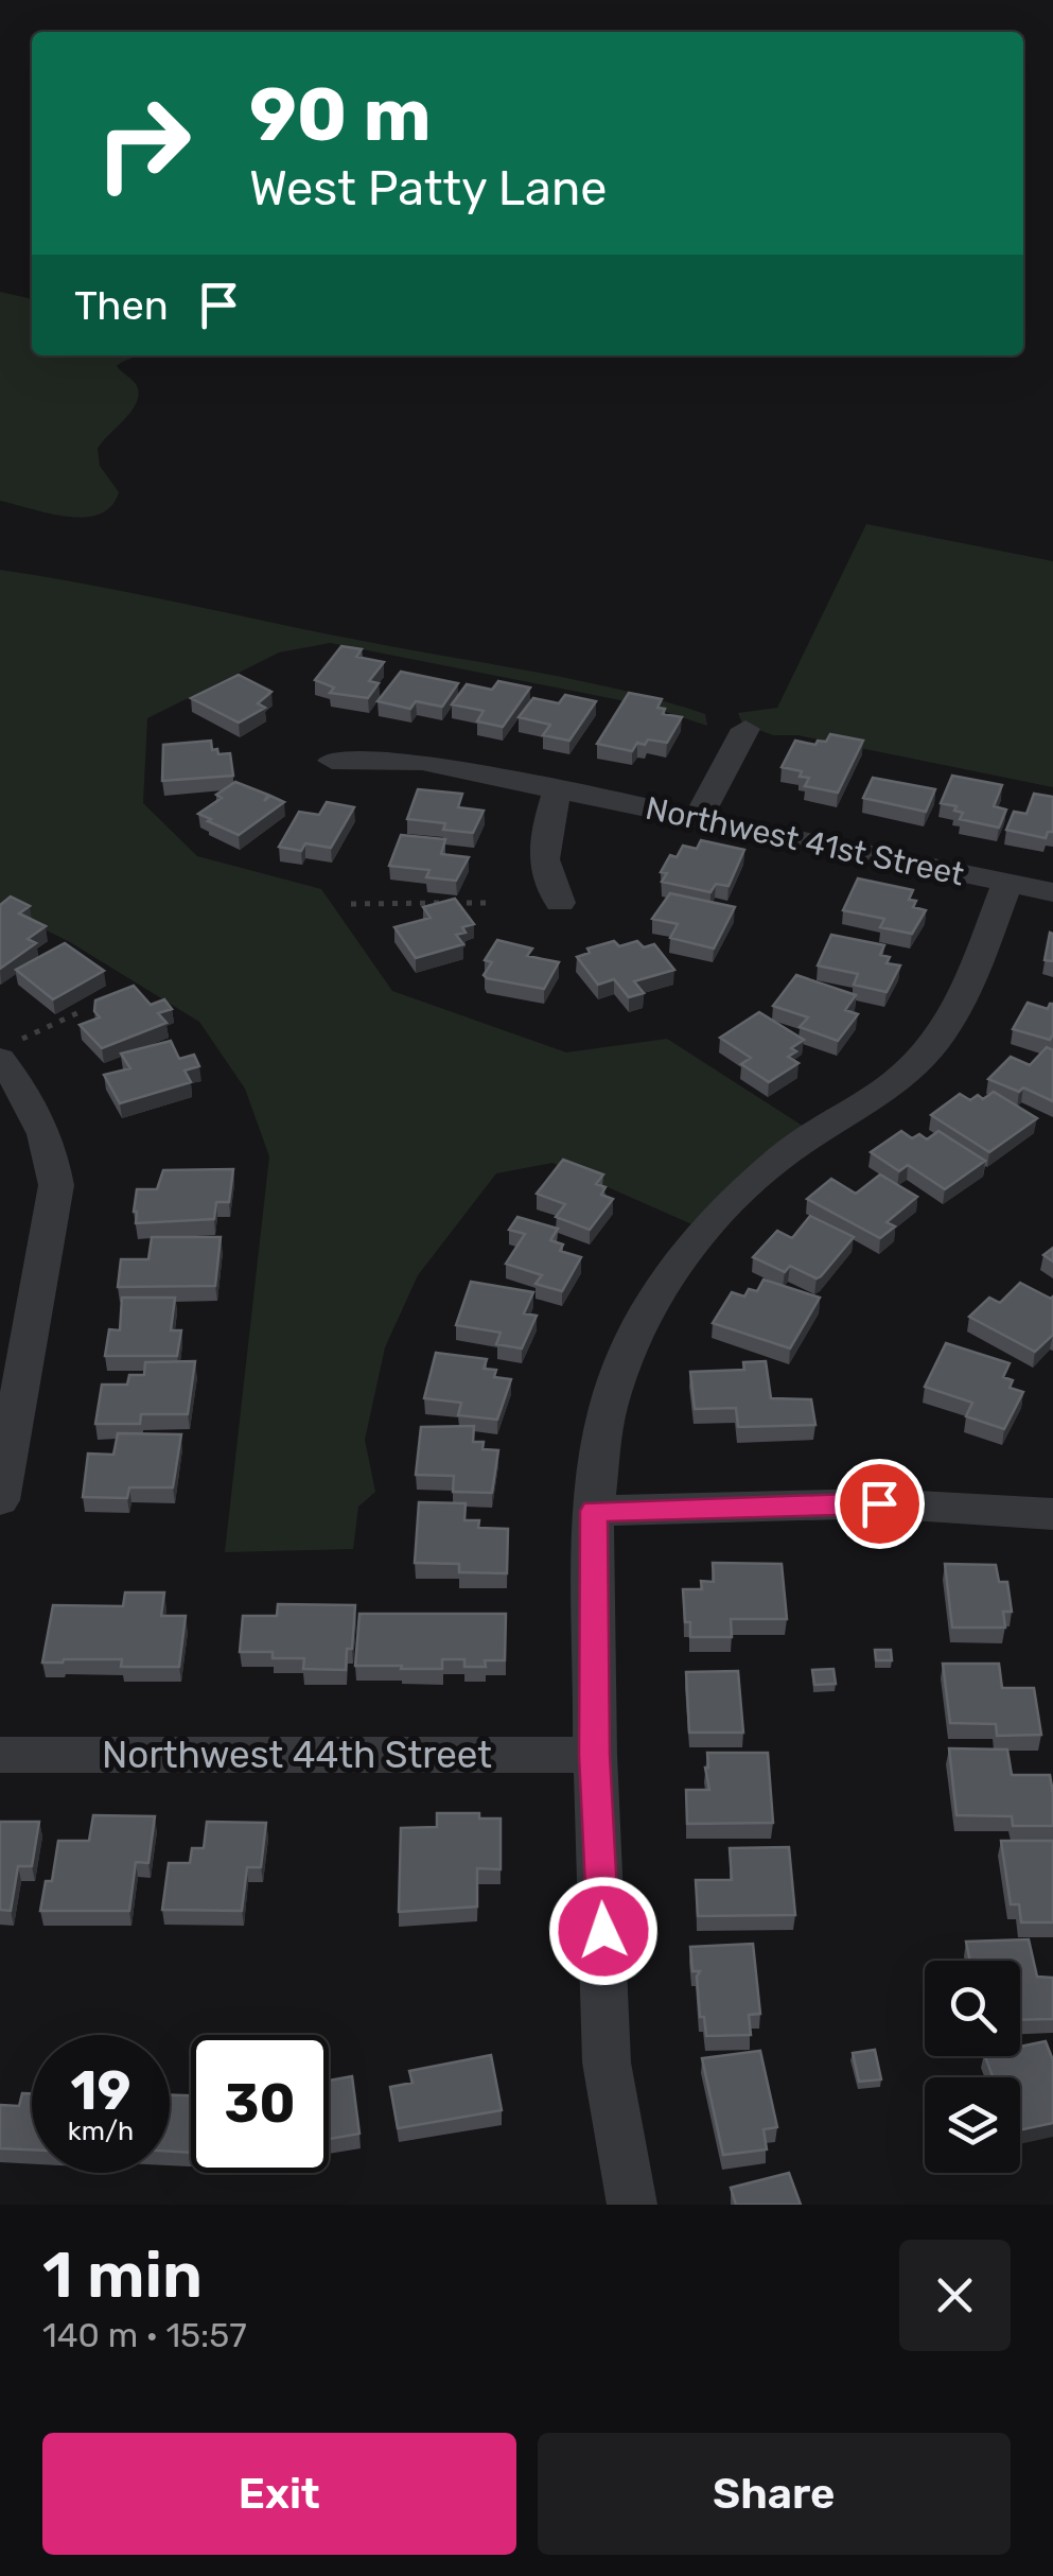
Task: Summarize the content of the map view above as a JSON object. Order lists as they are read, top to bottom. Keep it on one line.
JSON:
{"streets":{"street":["Northwest 41st Street","Northwest 44th Street"]},"page":{"turn":["90 m","West Patty Lane"],"then":"Then","speed":"19 km/h","limit":"30","heading":["1 min","140 m · 15:57"],"buttons":["Exit","Share"]}}
